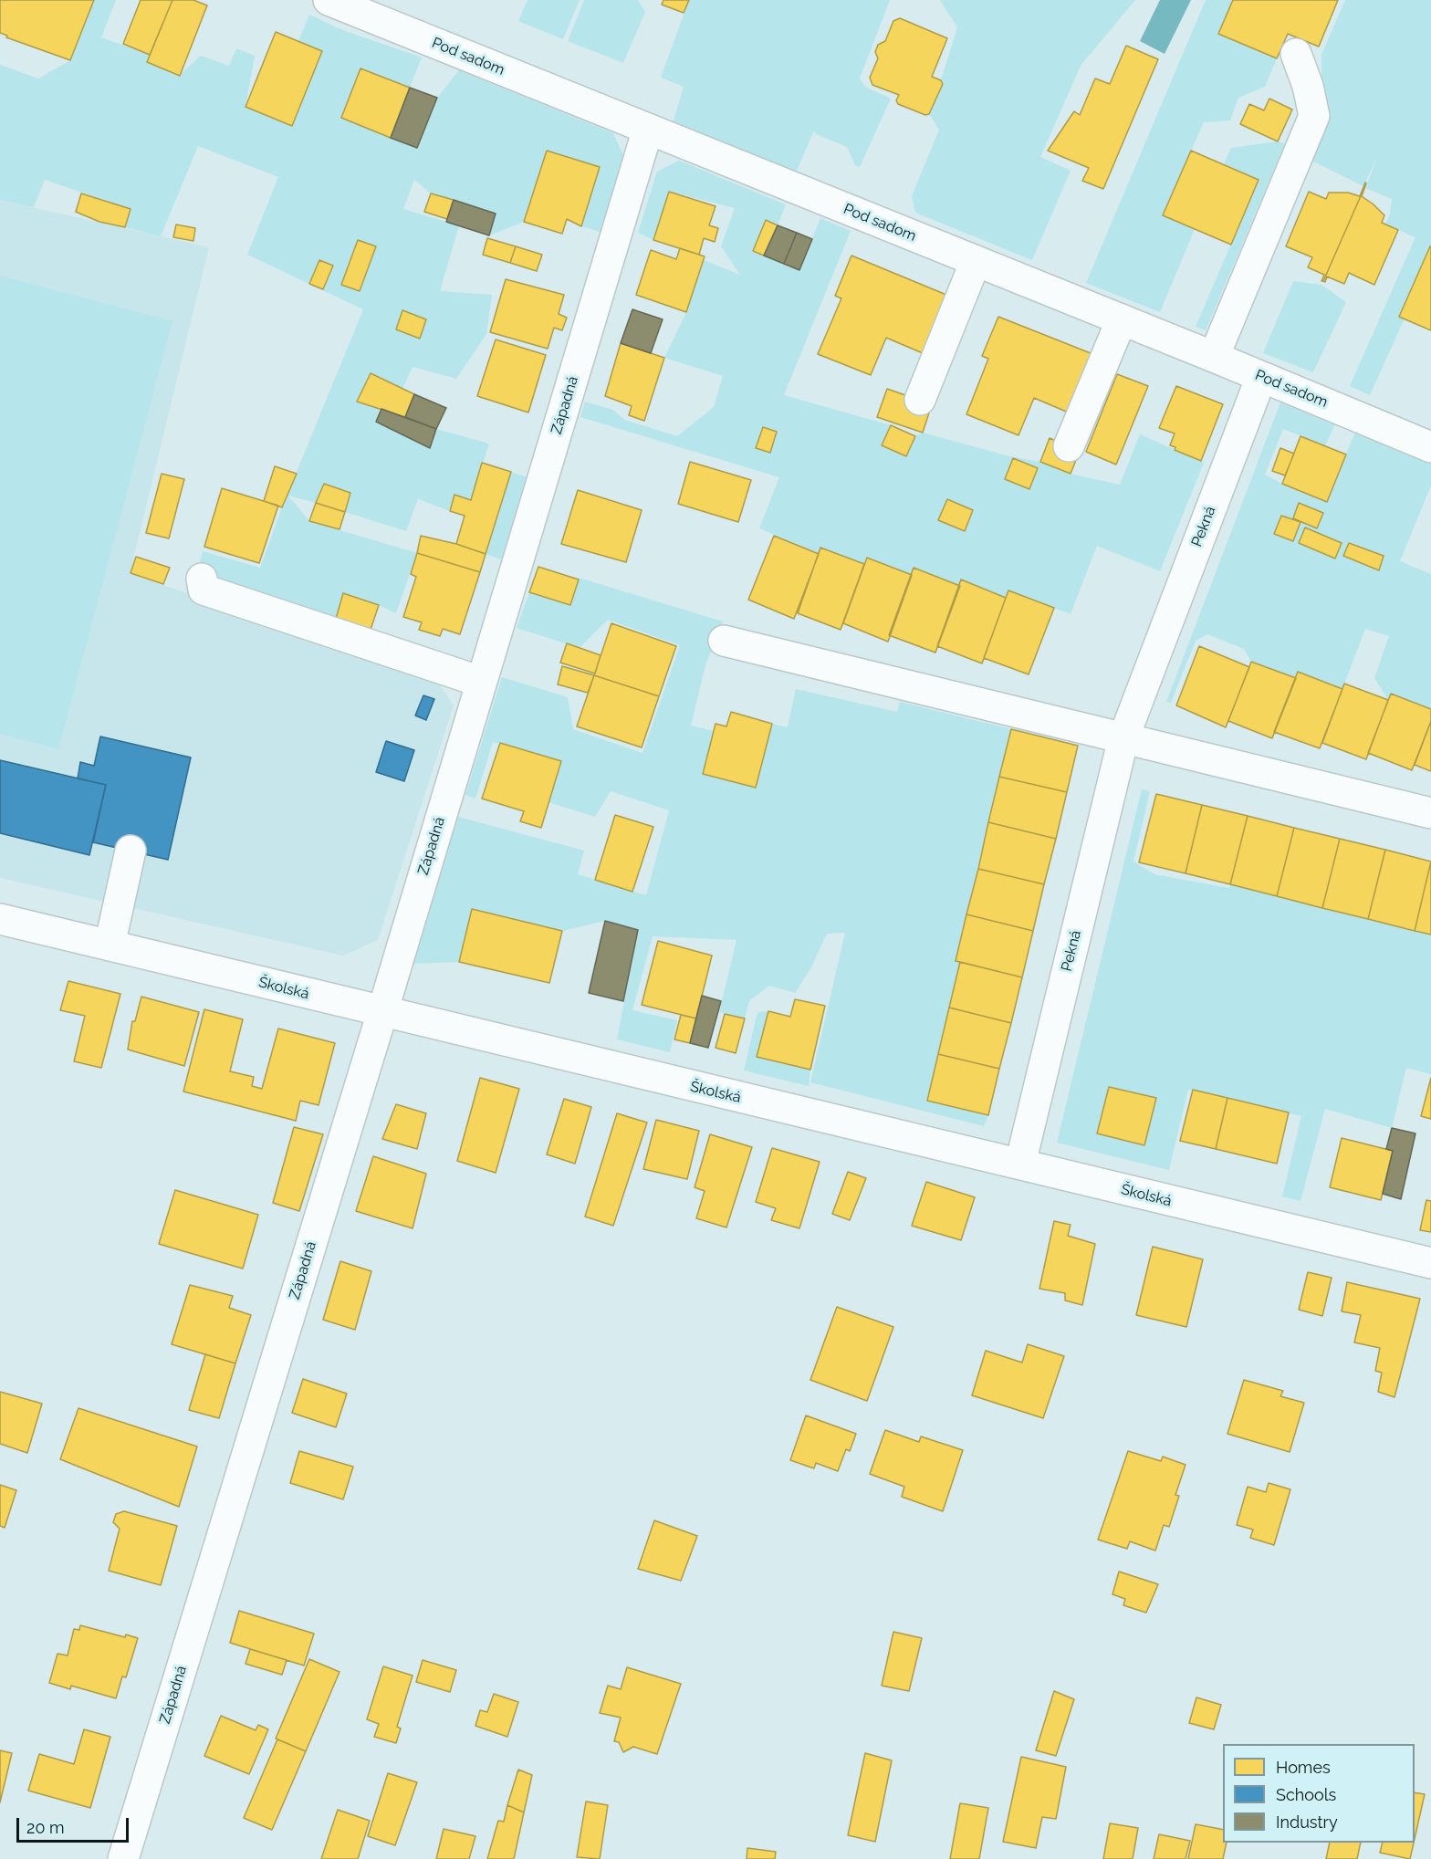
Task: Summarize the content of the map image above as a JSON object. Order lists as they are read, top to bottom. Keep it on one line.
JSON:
{"streets":{"street":["Pod sadom","Západná","Pekná","Školská"]},"crossings":[["Pod sadom","Západná"],["Pod sadom","Pekná"],["Západná","Školská"],["Pekná","Školská"]],"legend":["Homes","Schools","Industry"],"scale_bar":"20 m"}
